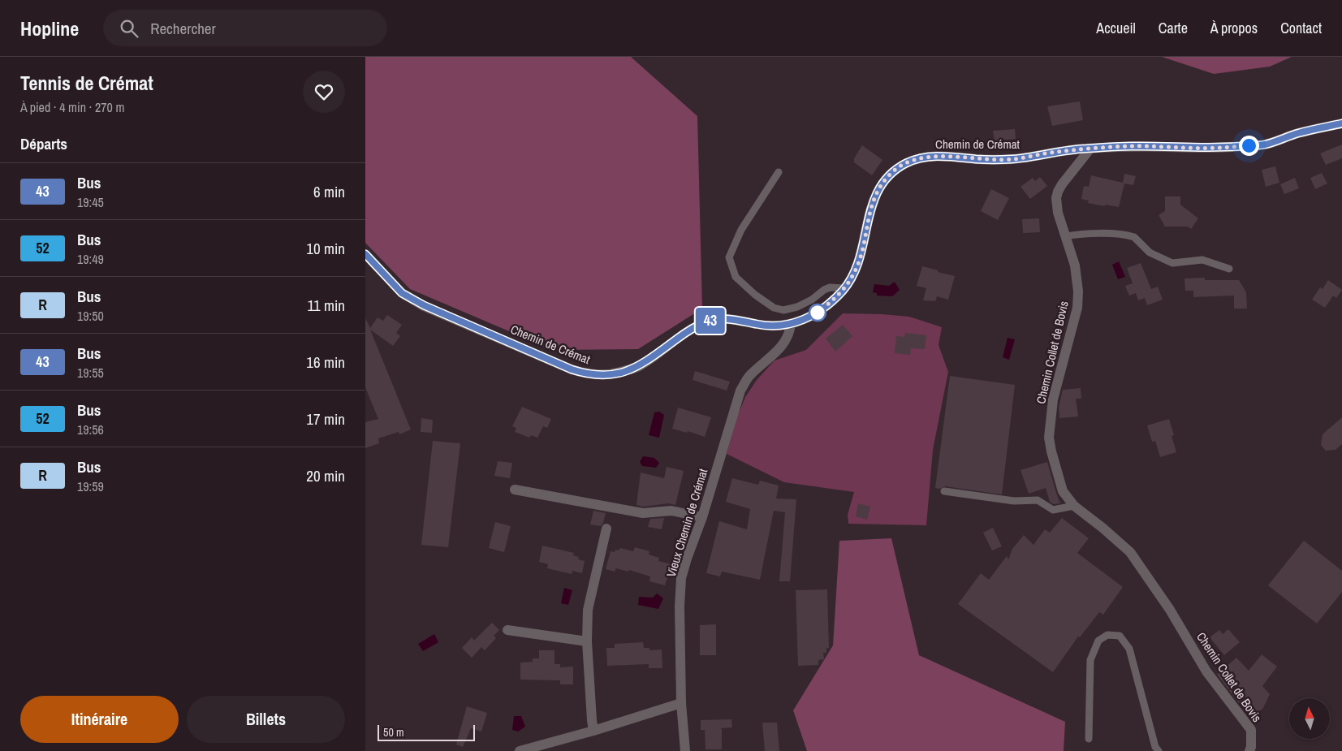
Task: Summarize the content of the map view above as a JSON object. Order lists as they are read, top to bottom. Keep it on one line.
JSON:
{"streets":{"street":["Chemin de Crémat","Chemin Collet de Bovis","Vieux Chemin de Crémat"]},"crossings":[["Chemin de Crémat","Chemin Collet de Bovis"],["Chemin de Crémat","Vieux Chemin de Crémat"]],"lines":["bus line 43"],"scale_bar":"50 m","north":"top","page":{"header":"Hopline","search":"Rechercher","nav":["Accueil","Carte","À propos","Contact"],"heading":[["Tennis de Crémat","À pied · 4 min · 270 m"],"Départs"],"on_map":"43","list":[{"mark":"43","name":"Bus","note":"19:45","value":"6 min"},{"mark":"52","name":"Bus","note":"19:49","value":"10 min"},{"mark":"R","name":"Bus","note":"19:50","value":"11 min"},{"mark":"43","name":"Bus","note":"19:55","value":"16 min"},{"mark":"52","name":"Bus","note":"19:56","value":"17 min"},{"mark":"R","name":"Bus","note":"19:59","value":"20 min"}],"buttons":["Itinéraire","Billets"],"scale":"50 m"}}
